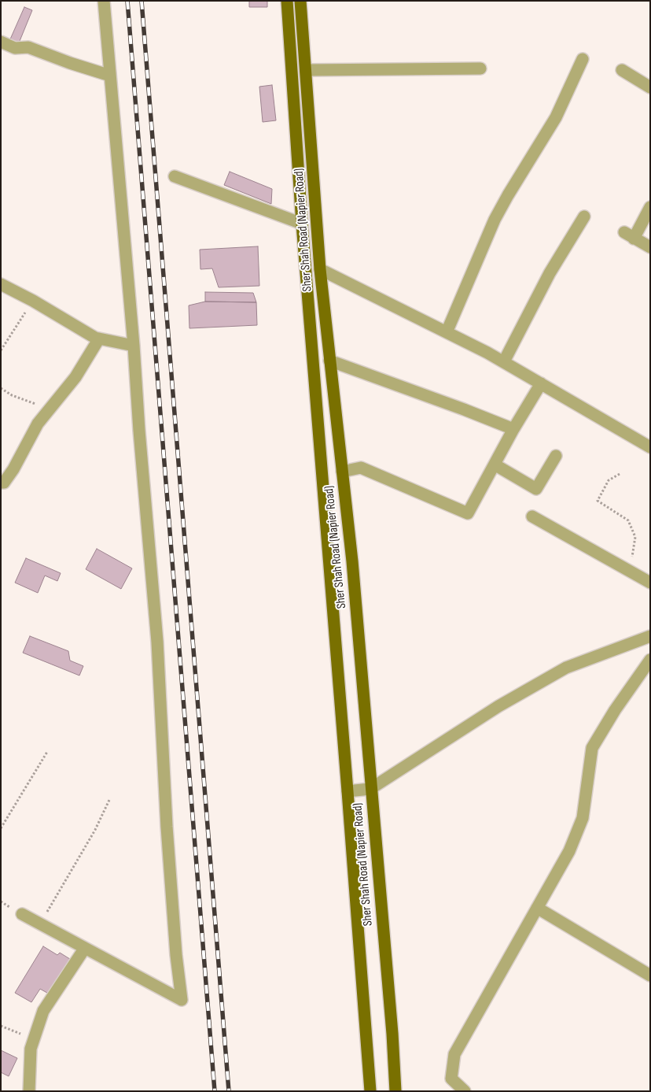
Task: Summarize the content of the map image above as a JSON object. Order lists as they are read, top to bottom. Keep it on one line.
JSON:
{"streets":{"main road":["Sher Shah Road (Napier Road)"]}}
